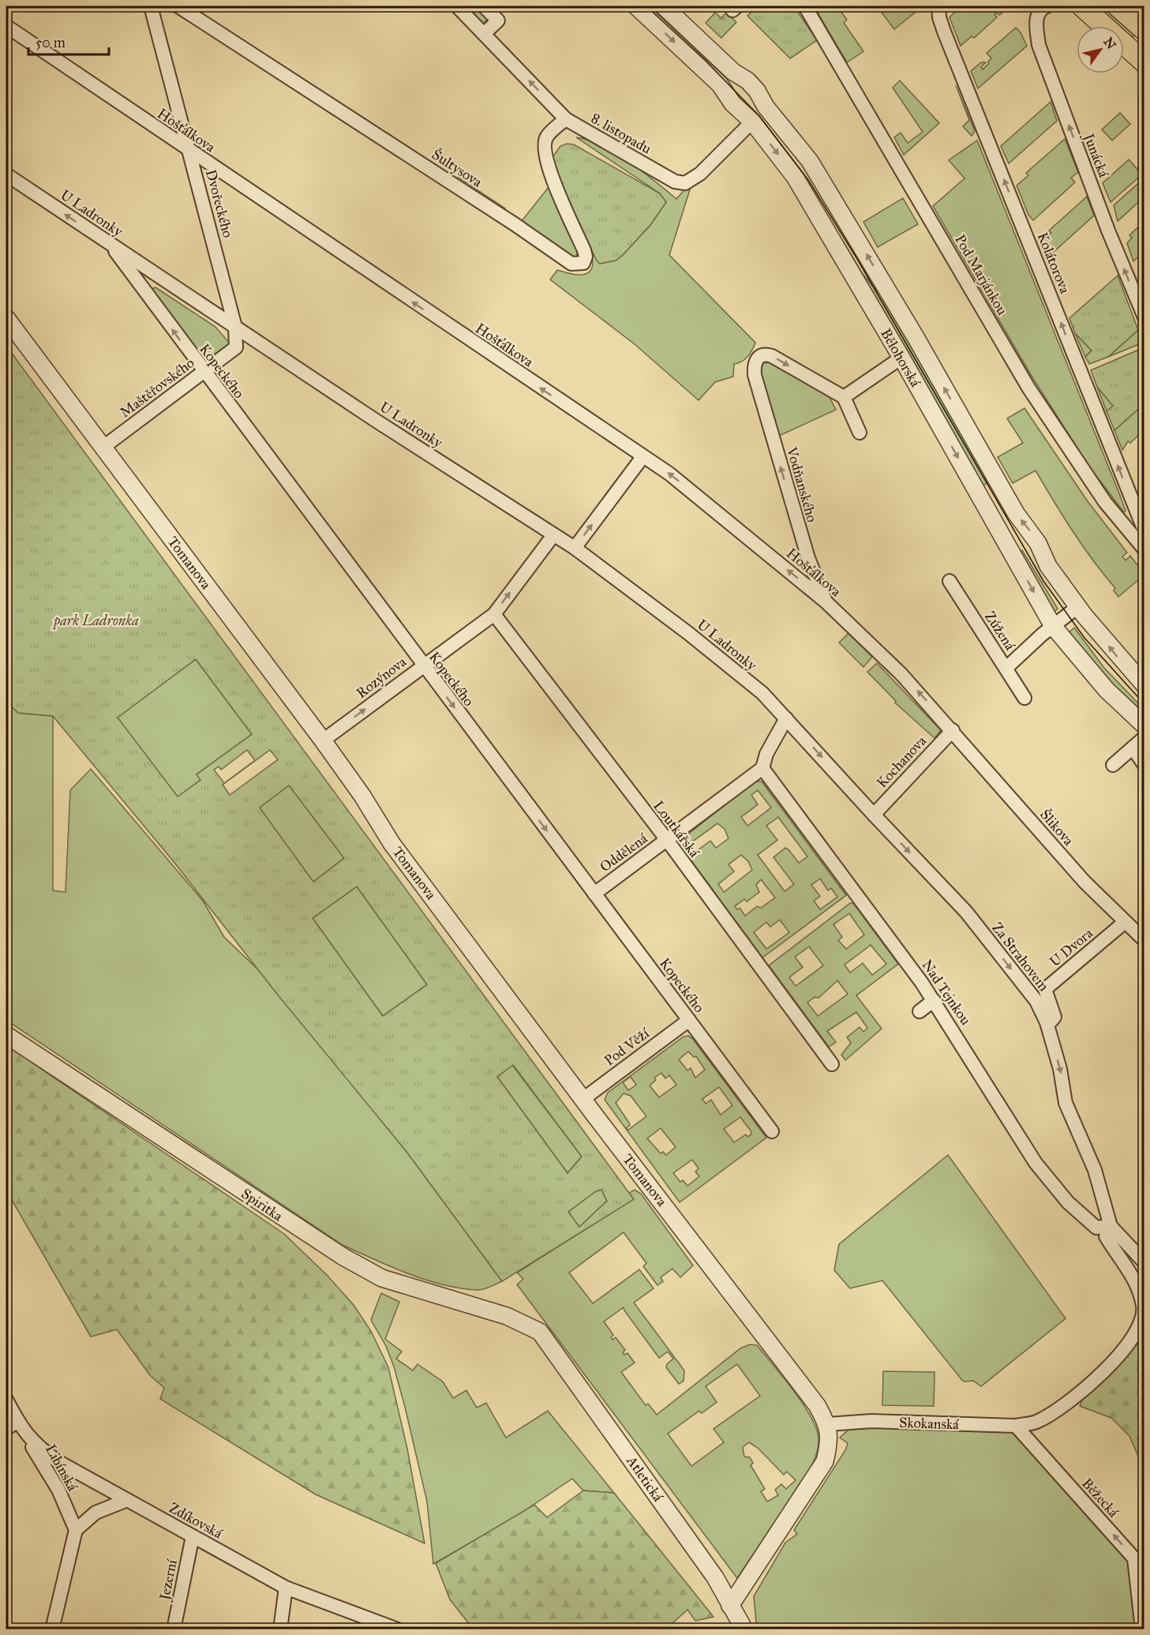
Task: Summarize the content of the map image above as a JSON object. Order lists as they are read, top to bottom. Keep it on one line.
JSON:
{"streets":{"street":["Hošťálkova","8. listopadu","Junácká","Šultysova","Dvořeckého","U Ladronky","Kolátorova","Pod Marjánkou","Bělohorská","Kopeckého","Maštěřovského","Vodňanského","Tomanova","Zúžená","Rozýnova","Kochanova","Šlikova","Loutkářská","Oddělená","U Dvora","Za Strahovem","Nad Tejnkou","Pod Věží","Spiritka","Skokanská","Libínská","Atletická","Běžecká","Zdíkovská","Jezerní"]},"crossings":[["Hošťálkova","Dvořeckého"],["Hošťálkova","Vodňanského"],["Hošťálkova","Kochanova"],["Hošťálkova","Šlikova"],["8. listopadu","Šultysova"],["8. listopadu","Bělohorská"],["Dvořeckého","U Ladronky"],["Dvořeckého","Maštěřovského"],["U Ladronky","Kopeckého"],["U Ladronky","Maštěřovského"],["U Ladronky","Rozýnova"],["U Ladronky","Za Strahovem"],["Kopeckého","Maštěřovského"],["Kopeckého","Rozýnova"],["Kopeckého","Oddělená"],["Kopeckého","Pod Věží"],["Maštěřovského","Tomanova"],["Tomanova","Rozýnova"],["Tomanova","Pod Věží"],["Tomanova","Skokanská"],["Rozýnova","Loutkářská"],["Kochanova","Šlikova"],["Kochanova","Za Strahovem"],["Šlikova","U Dvora"],["Loutkářská","Oddělená"],["Oddělená","Nad Tejnkou"],["U Dvora","Za Strahovem"],["Za Strahovem","Nad Tejnkou"],["Za Strahovem","Skokanská"],["Nad Tejnkou","Skokanská"],["Spiritka","Atletická"],["Skokanská","Běžecká"],["Libínská","Zdíkovská"],["Zdíkovská","Jezerní"]],"one_way":["Hošťálkova","Junácká","Kolátorova","Rozýnova","Za Strahovem","Běžecká"],"parks":["park Ladronka"],"scale_bar":"50 m","north":"top right"}
